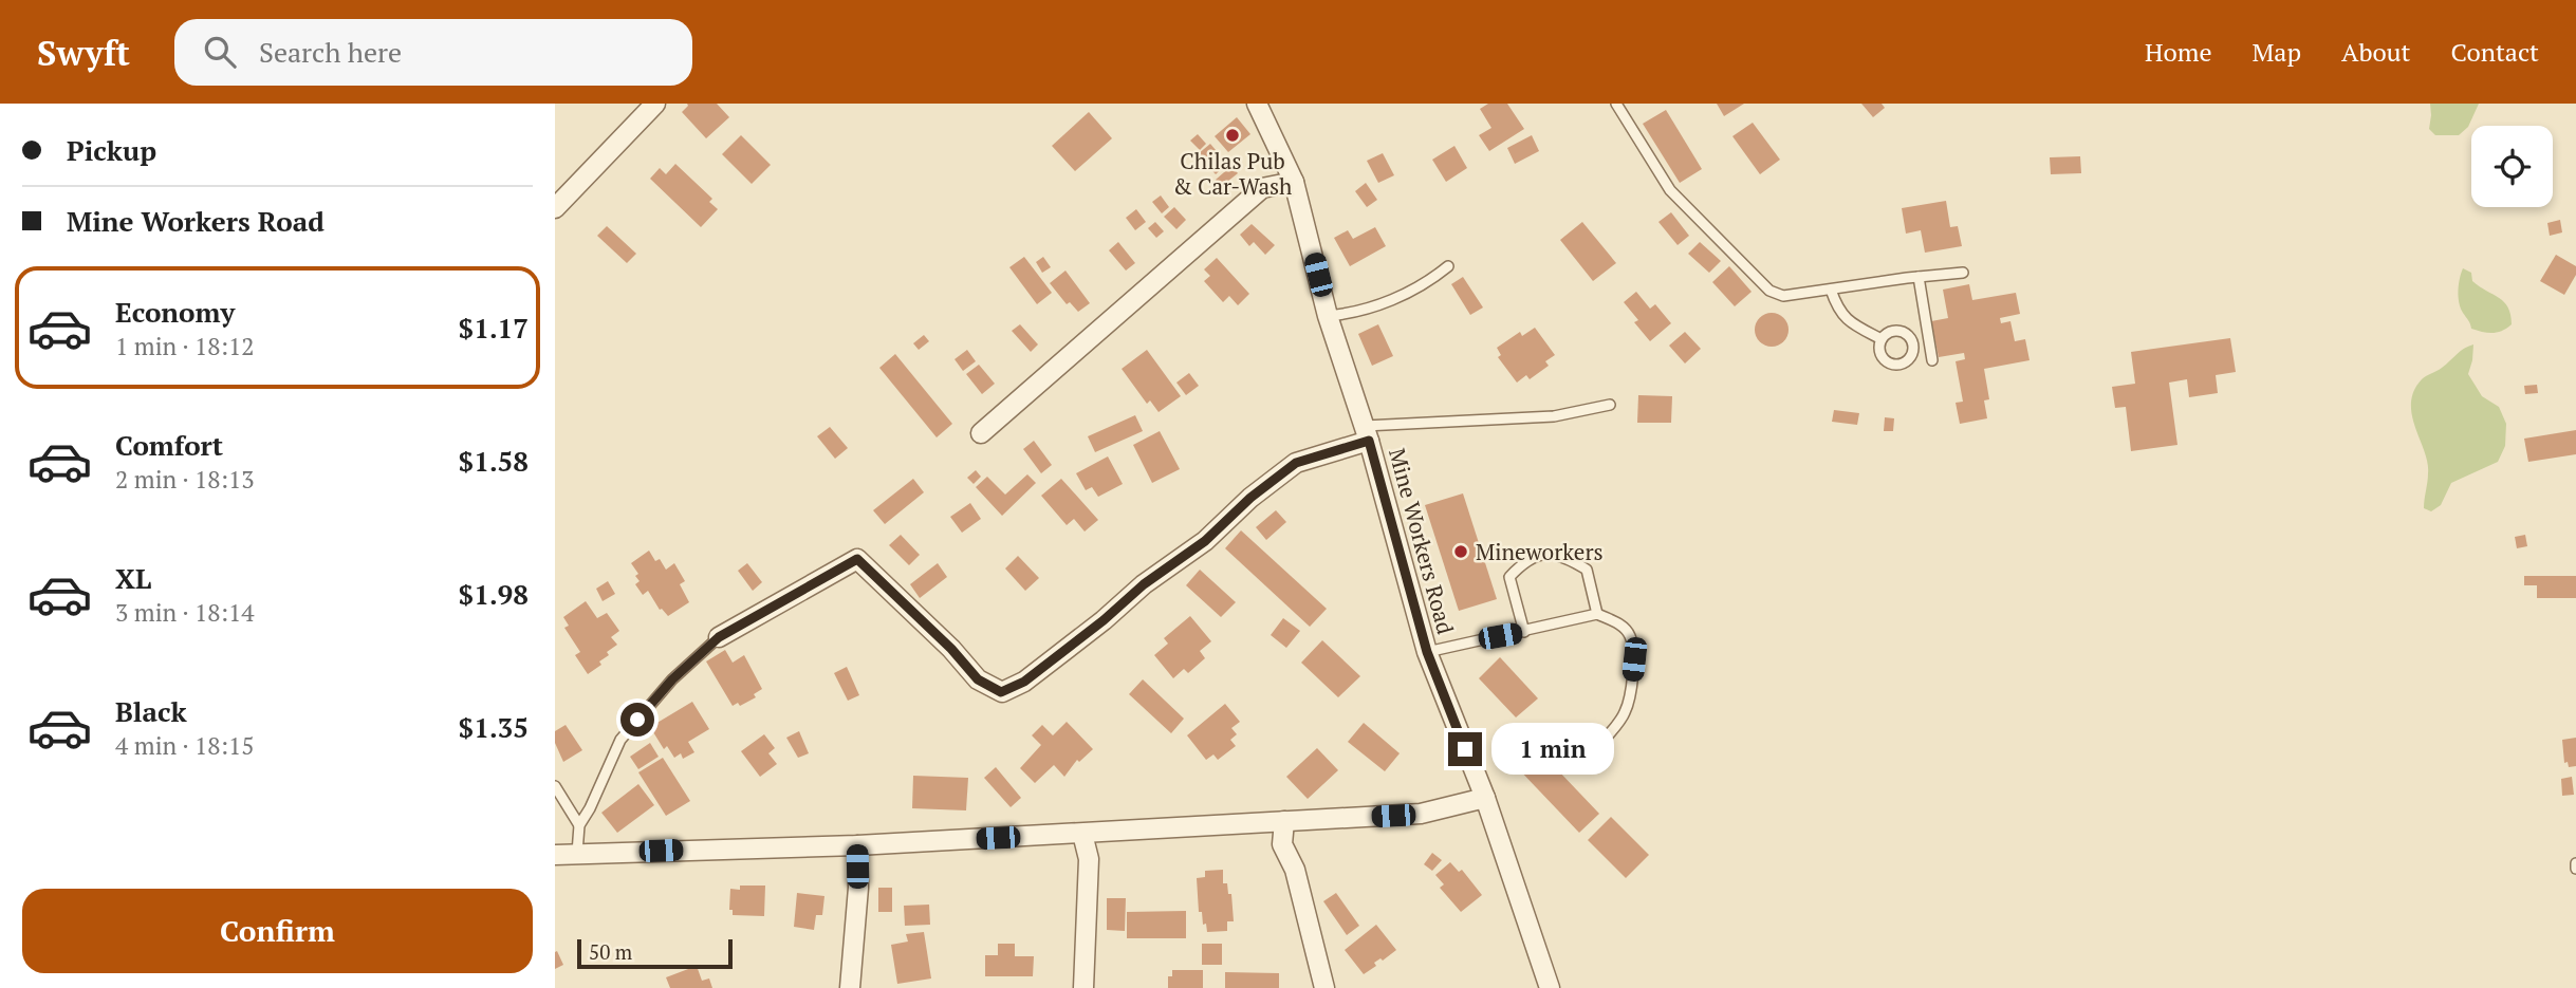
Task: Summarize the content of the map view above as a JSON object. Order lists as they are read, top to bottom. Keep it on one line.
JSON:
{"streets":{"street":["Mine Workers Road"]},"places":["Chilas Pub & Car-Wash","Mineworkers"],"scale_bar":"50 m","page":{"header":"Swyft","search":"Search here","nav":["Home","Map","About","Contact"],"banner":["Pickup","Mine Workers Road"],"list":[{"name":"Economy","note":"1 min · 18:12","value":"$1.17"},{"name":"Comfort","note":"2 min · 18:13","value":"$1.58"},{"name":"XL","note":"3 min · 18:14","value":"$1.98"},{"name":"Black","note":"4 min · 18:15","value":"$1.35"}],"bubble":"1 min","buttons":"Confirm","scale":"50 m"}}
